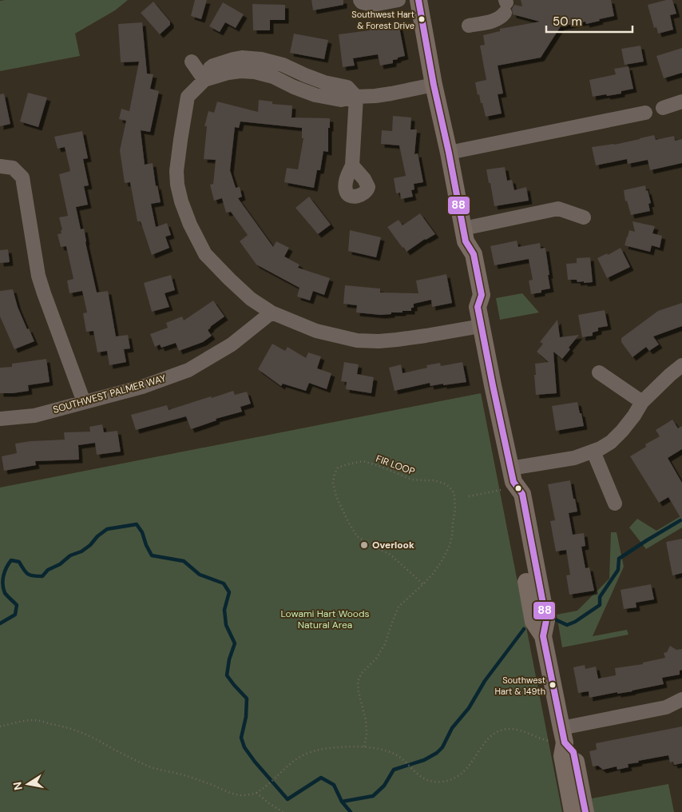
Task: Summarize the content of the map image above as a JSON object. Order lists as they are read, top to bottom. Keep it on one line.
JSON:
{"streets":{"street":["SOUTHWEST PALMER WAY"],"path":["FIR LOOP"]},"parks":["Lowami Hart Woods Natural Area"],"places":["Southwest Hart & Forest Drive","Overlook","Southwest Hart & 149th"],"lines":["transit line 88"],"scale_bar":"50 m","north":"left"}
